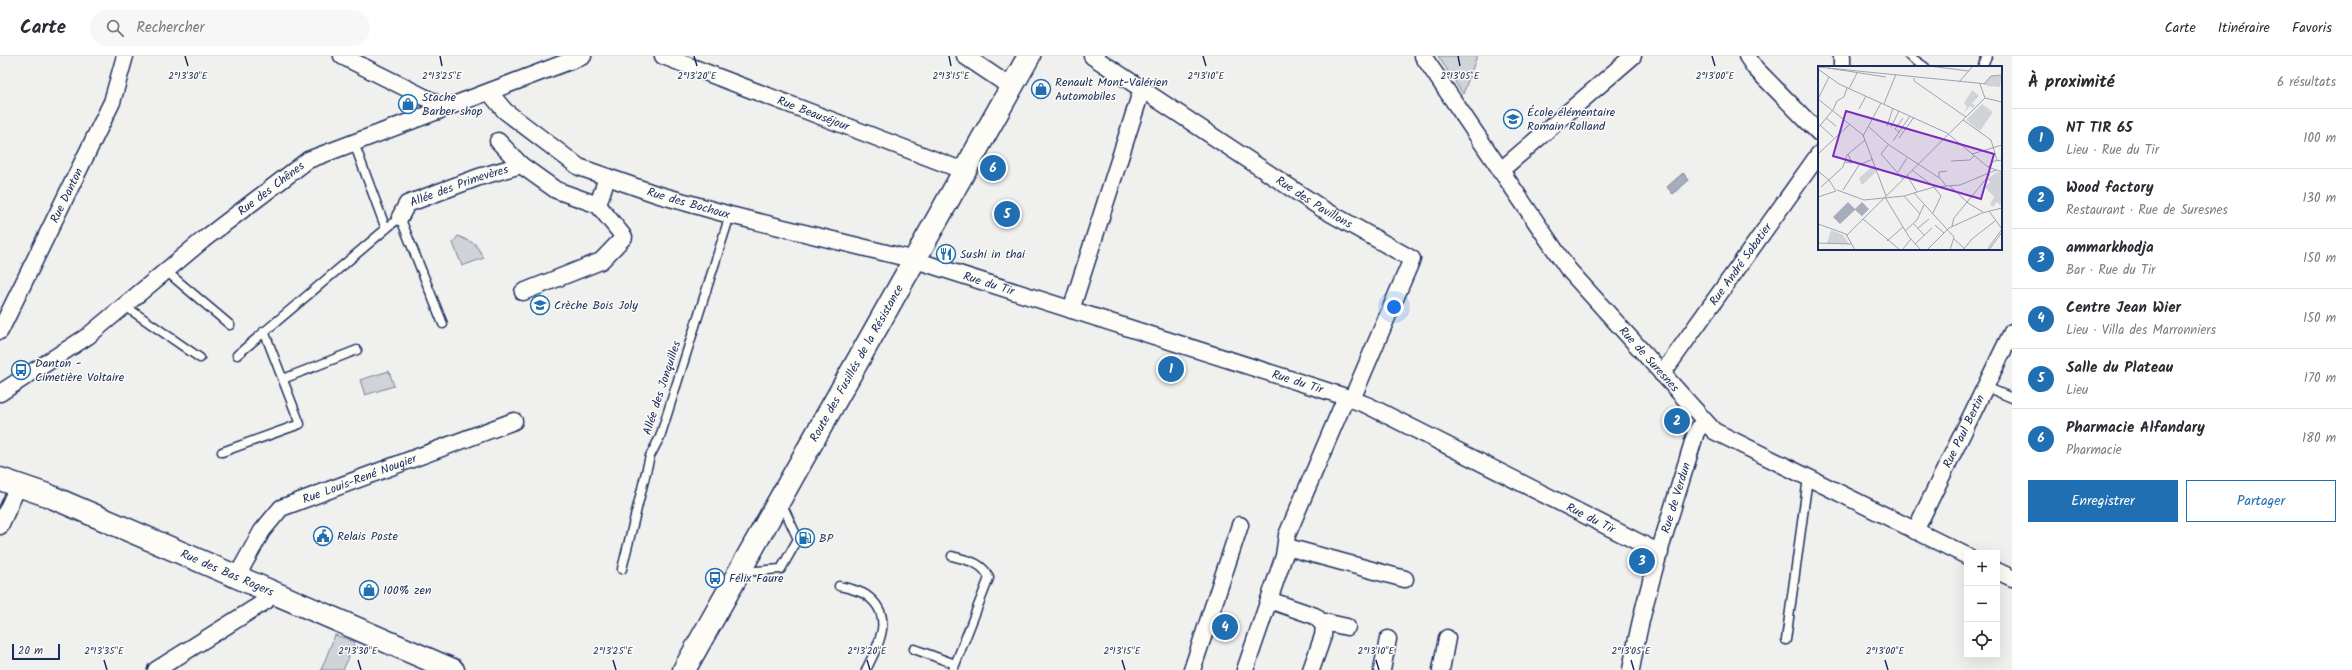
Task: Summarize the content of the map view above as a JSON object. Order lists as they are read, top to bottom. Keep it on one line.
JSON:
{"streets":{"main road":["Route des Fusillés de la Résistance","Rue des Bas Rogers"],"street":["Rue Beauséjour","Allée des Primevères","Rue des Chênes","Rue Danton","Rue des Pavillons","Rue des Bochoux","Rue André Sabatier","Rue du Tir","Rue de Suresnes","Rue Paul Bertin","Rue Louis-René Nougier","Rue de Verdun"],"lane":["Allée des Jonquilles"]},"crossings":[["Rue Beauséjour","Route des Fusillés de la Résistance"],["Rue des Chênes","Rue des Bochoux"],["Rue des Pavillons","Rue du Tir"],["Rue des Bochoux","Rue du Tir"],["Rue des Bochoux","Route des Fusillés de la Résistance"],["Rue des Bochoux","Allée des Jonquilles"],["Rue André Sabatier","Rue de Suresnes"],["Rue du Tir","Route des Fusillés de la Résistance"],["Rue du Tir","Rue de Verdun"],["Rue de Suresnes","Rue Paul Bertin"],["Rue de Suresnes","Rue de Verdun"],["Rue Louis-René Nougier","Rue des Bas Rogers"]],"places":{"shop":["Renault Mont-Valérien Automobiles","Stache Barber shop","100% zen"],"school or university":["École élémentaire Romain Rolland","Crèche Bois Joly"],"restaurant":["Sushi in thai"],"bus stop":["Danton - Cimetière Voltaire","Félix Faure"],"public building":["Relais Poste"],"fuel station":["BP"]},"scale_bar":"20 m","page":{"header":"Carte","search":"Rechercher","nav":["Carte","Itinéraire","Favoris"],"heading":["À proximité","6 résultats"],"list":[{"mark":"1","name":"NT TIR 65","note":"Lieu · Rue du Tir","value":"100 m"},{"mark":"2","name":"Wood factory","note":"Restaurant · Rue de Suresnes","value":"130 m"},{"mark":"3","name":"ammarkhodja","note":"Bar · Rue du Tir","value":"150 m"},{"mark":"4","name":"Centre Jean Wier","note":"Lieu · Villa des Marronniers","value":"150 m"},{"mark":"5","name":"Salle du Plateau","note":"Lieu","value":"170 m"},{"mark":"6","name":"Pharmacie Alfandary","note":"Pharmacie","value":"180 m"}],"pins":["6","5","1","2","3","4"],"buttons":["Enregistrer","Partager"],"map_buttons":["+","−"],"scale":"20 m"},"coordinates":["2°13'30\"E","2°13'25\"E","2°13'20\"E","2°13'15\"E","2°13'10\"E","2°13'05\"E","2°13'00\"E","2°13'35\"E"]}
